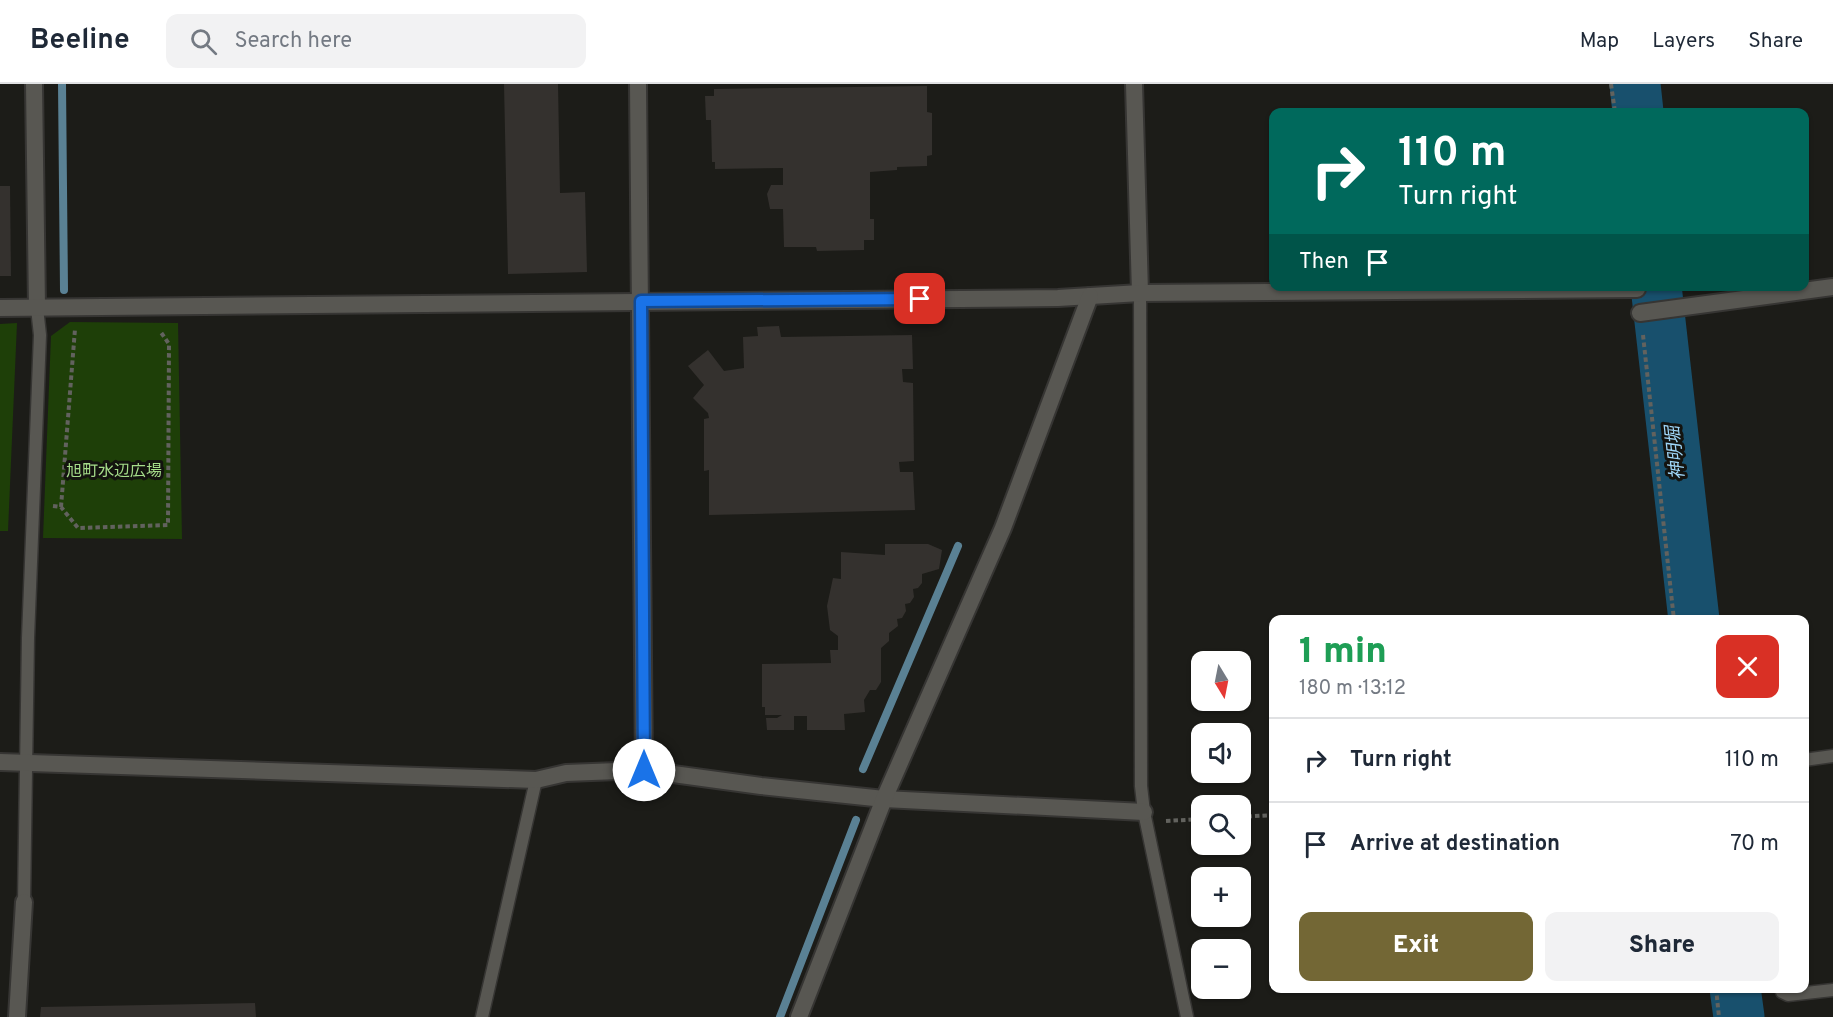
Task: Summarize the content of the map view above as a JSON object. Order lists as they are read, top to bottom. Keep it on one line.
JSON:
{"water":["神明堀"],"parks":["旭町水辺広場"],"north":"bottom","page":{"header":"Beeline","search":"Search here","nav":["Map","Layers","Share"],"turn":["110 m","Turn right"],"then":"Then","heading":["1 min","180 m · 13:12"],"map_buttons":["+","−"],"list":[{"name":"Turn right","value":"110 m"},{"name":"Arrive at destination","value":"70 m"}],"buttons":["Exit","Share"]}}
